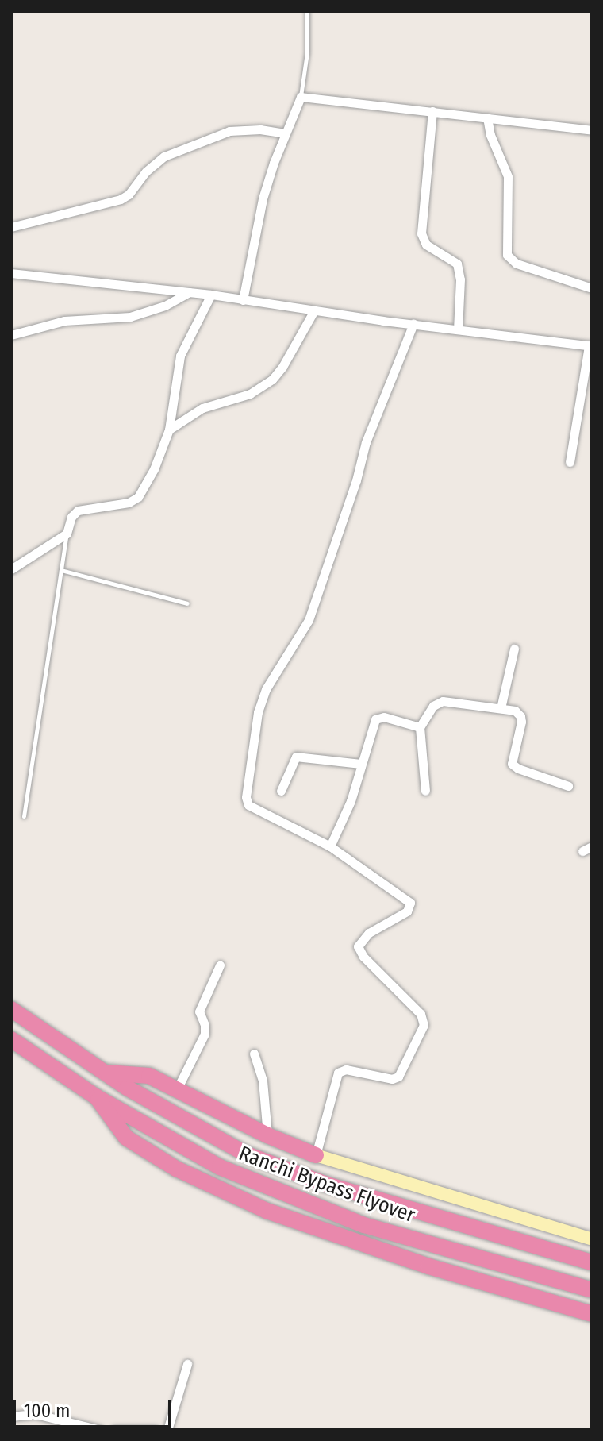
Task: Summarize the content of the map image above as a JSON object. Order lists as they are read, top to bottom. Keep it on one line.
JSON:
{"streets":{"highway":["Ranchi Bypass Flyover"]},"scale_bar":"100 m"}
